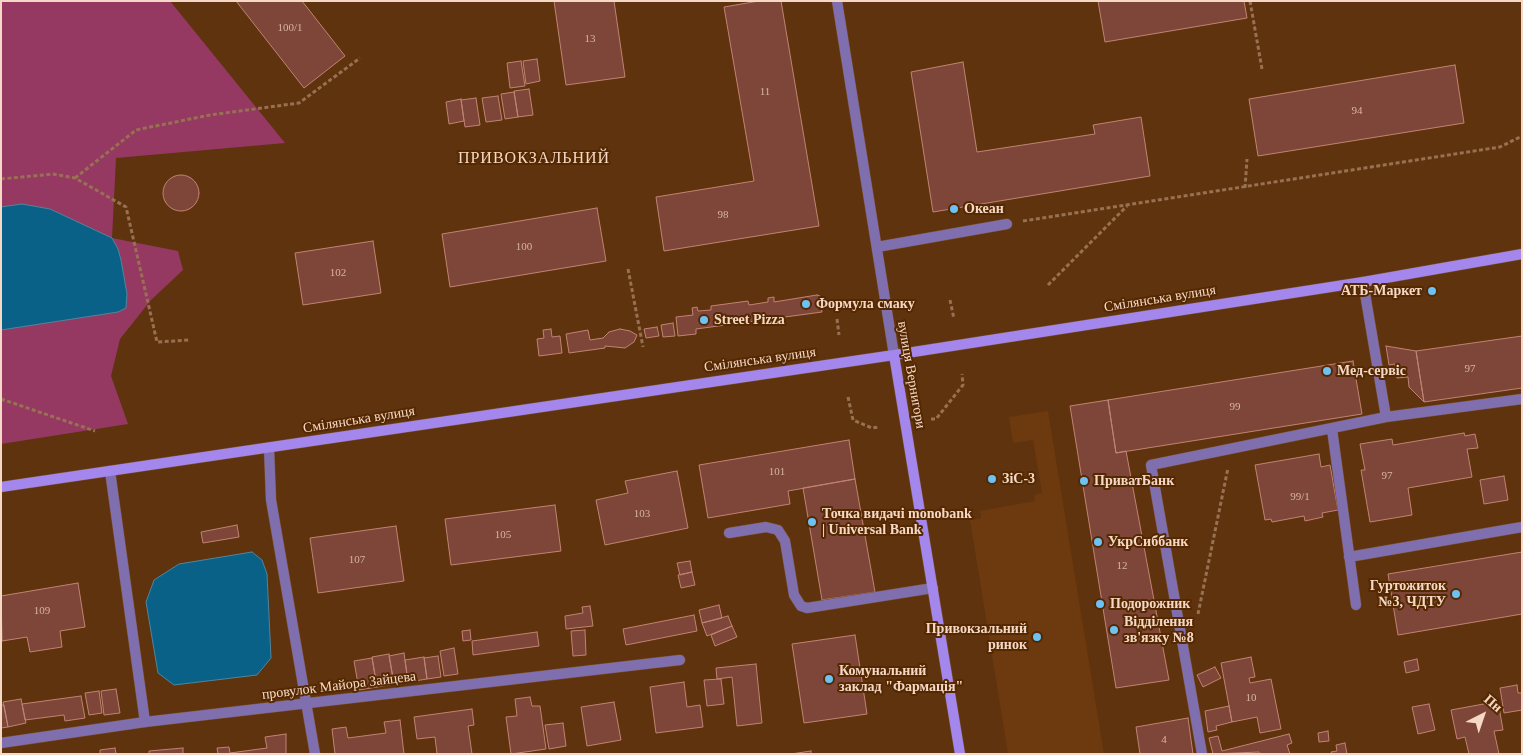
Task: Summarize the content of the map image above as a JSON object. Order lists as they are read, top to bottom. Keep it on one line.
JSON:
{"streets":{"main road":["Смілянська вулиця","вулиця Вернигори"],"street":["провулок Майора Зайцева"]},"crossings":[["Смілянська вулиця","вулиця Вернигори"]],"districts":["ПРИВОКЗАЛЬНИЙ"],"places":["Океан","АТБ-Маркет","Формула смаку","Street Pizza","Мед-сервіс","ЗіС-3","ПриватБанк","Точка видачі monobank | Universal Bank","УкрСиббанк","Гуртожиток №3, ЧДТУ","Подорожник","Відділення зв'язку №8","Привокзальний ринок","Комунальний заклад \"Фармація\""],"house_numbers":["100/1","13","11","94","98","100","102","97","99","101","97","99/1","103","105","107","12","109","10","4"],"north":"top right"}
